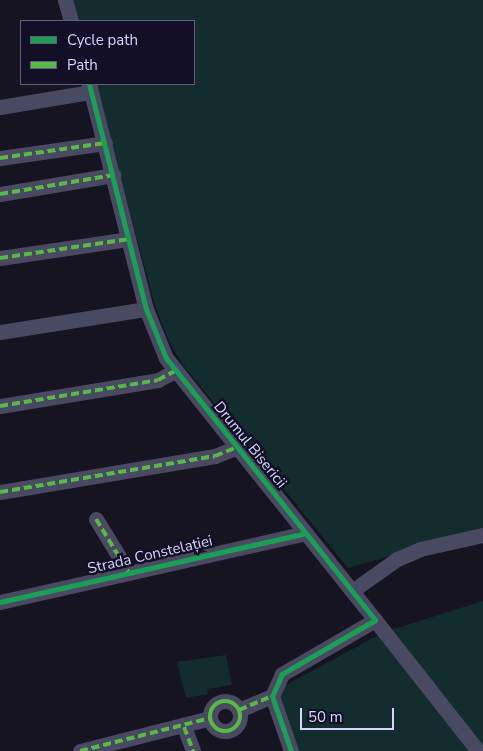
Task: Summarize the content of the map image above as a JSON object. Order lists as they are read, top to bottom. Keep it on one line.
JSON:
{"streets":{"street":["Drumul Bisericii","Strada Constelației"]},"crossings":[["Drumul Bisericii","Strada Constelației"]],"legend":["Cycle path","Path"],"scale_bar":"50 m"}
